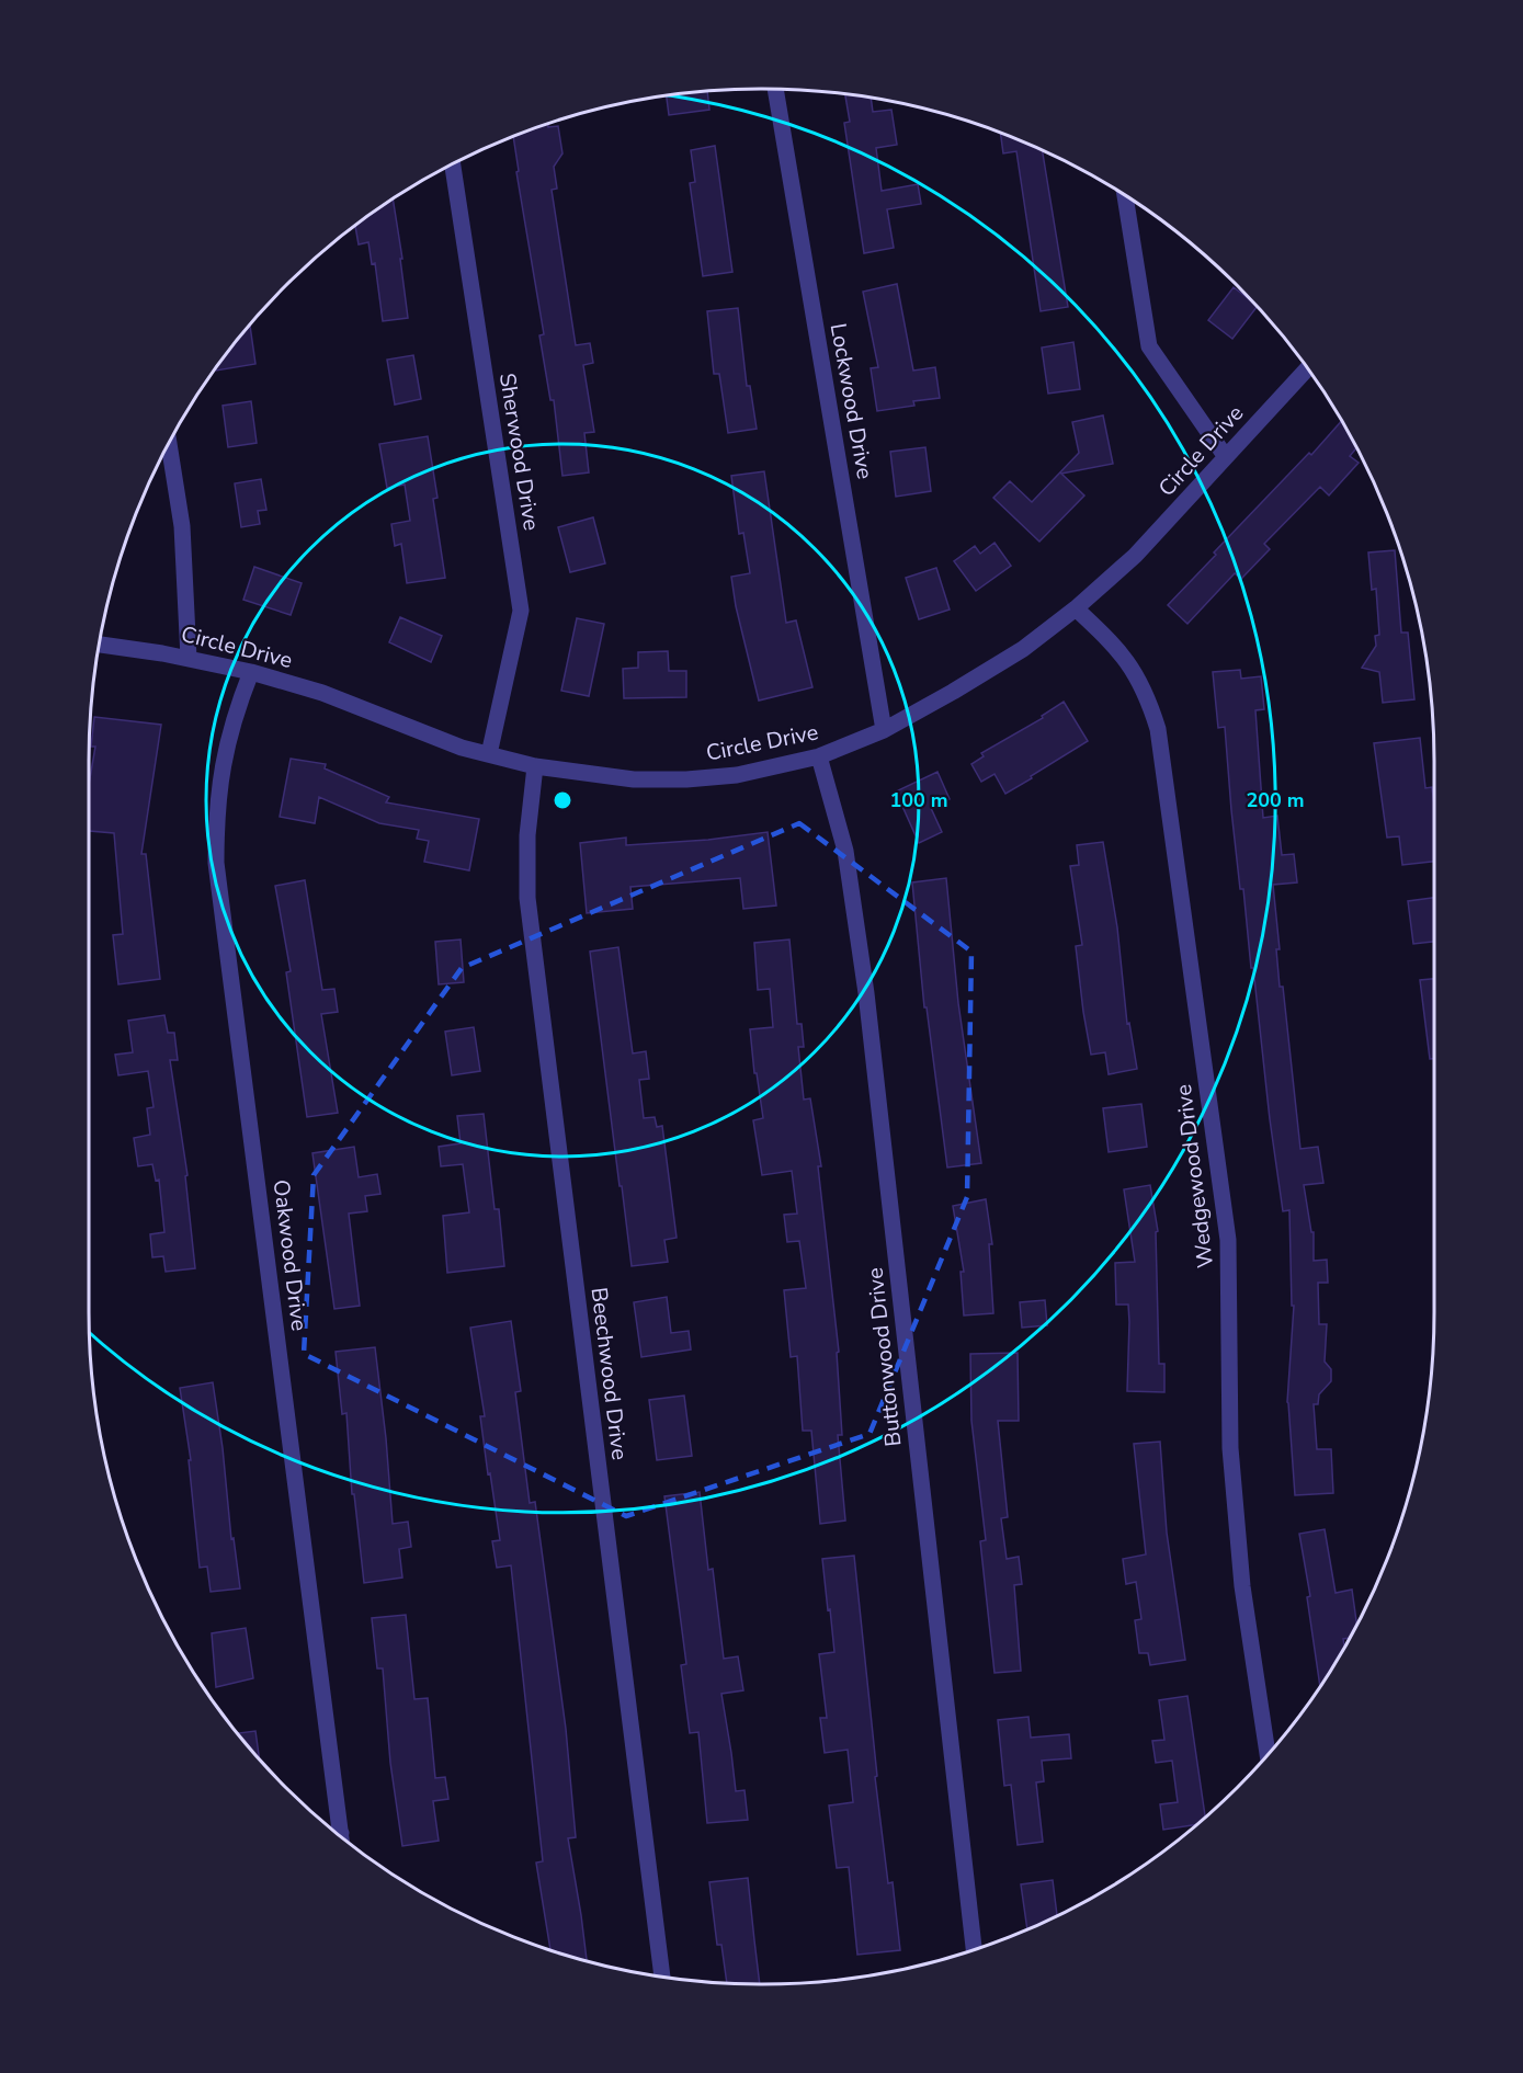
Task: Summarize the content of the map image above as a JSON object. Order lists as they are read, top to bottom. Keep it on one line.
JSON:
{"streets":{"street":["Lockwood Drive","Circle Drive","Sherwood Drive","Wedgewood Drive","Oakwood Drive","Buttonwood Drive","Beechwood Drive"]},"crossings":[["Lockwood Drive","Circle Drive"],["Circle Drive","Sherwood Drive"],["Circle Drive","Wedgewood Drive"],["Circle Drive","Oakwood Drive"],["Circle Drive","Buttonwood Drive"],["Circle Drive","Beechwood Drive"]],"rings":["100 m","200 m"]}
